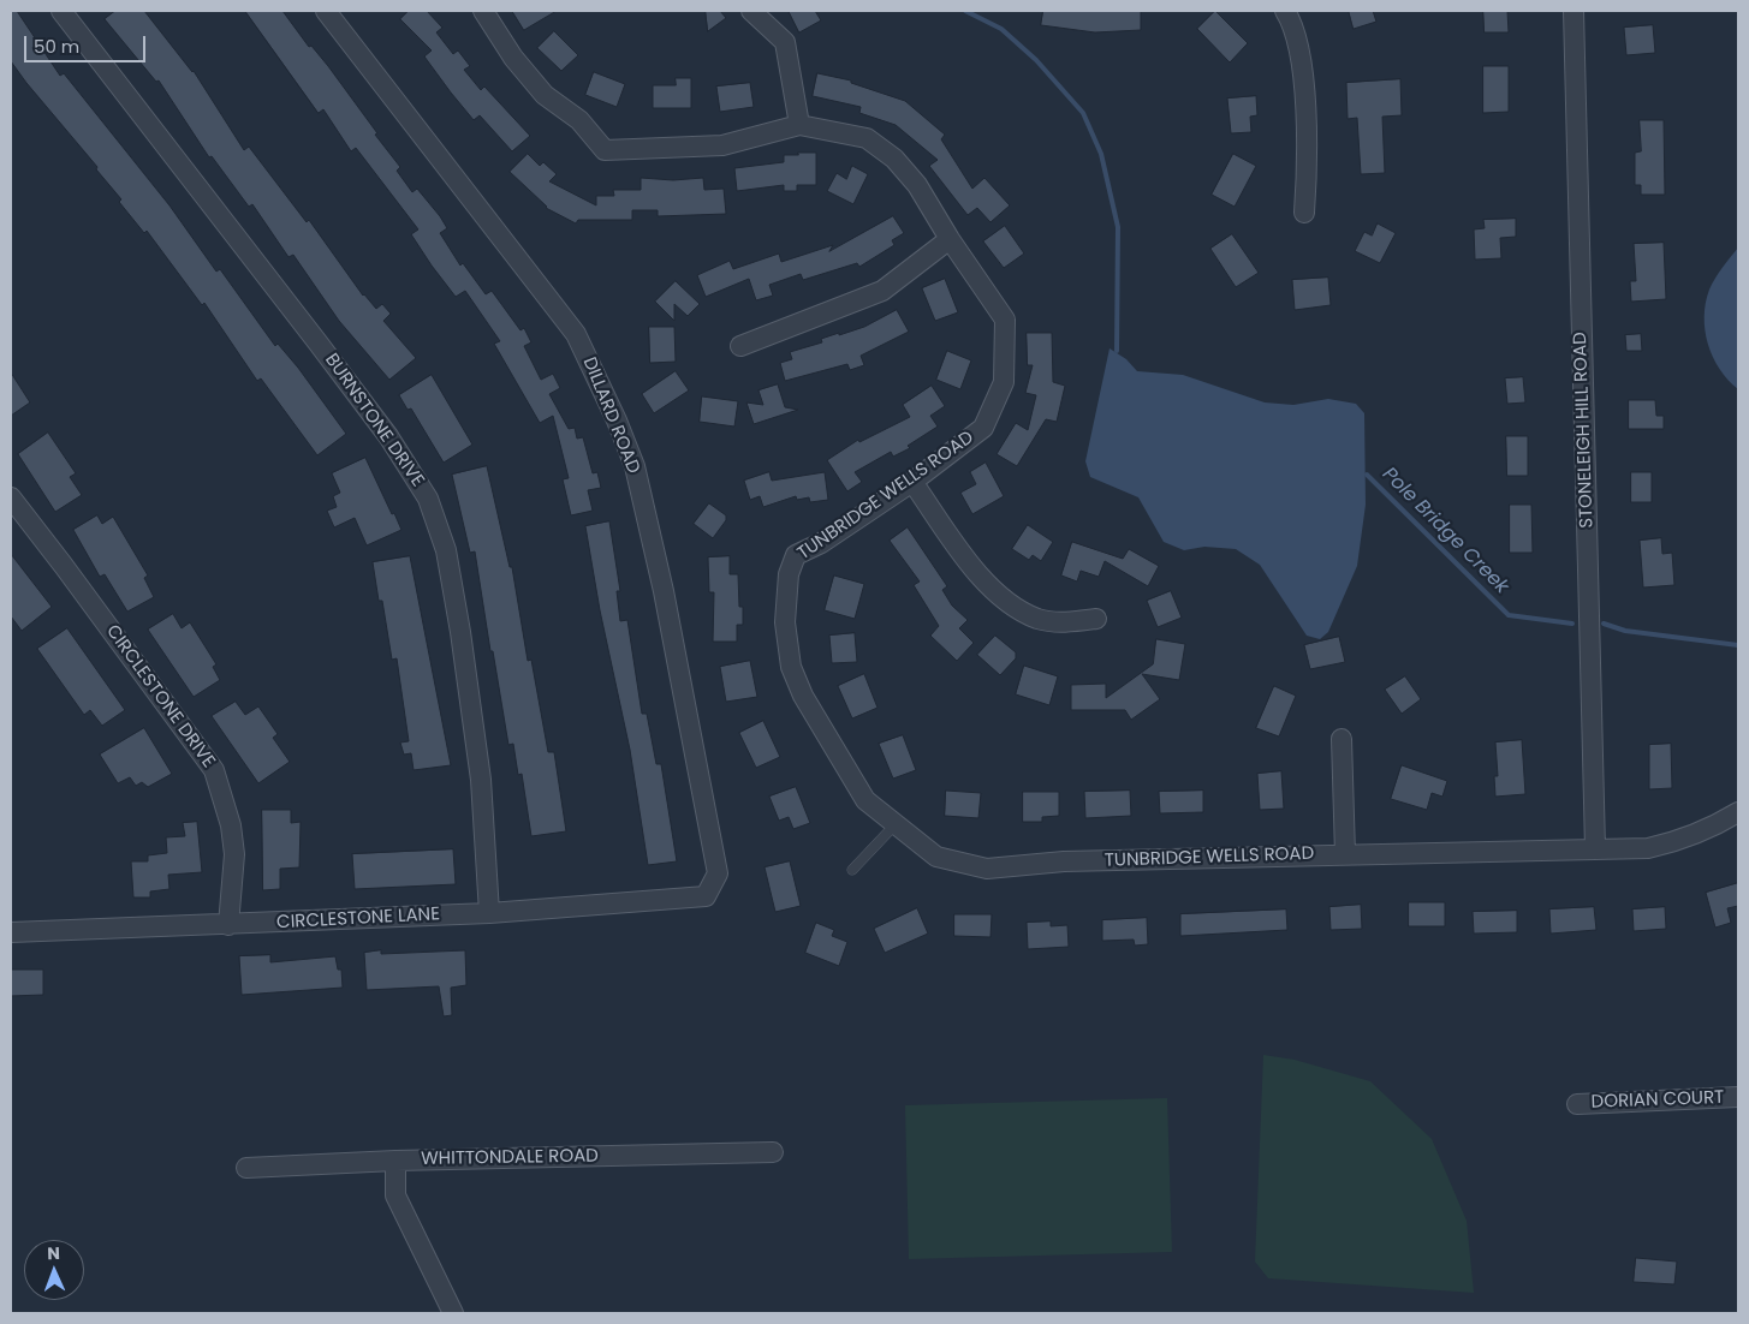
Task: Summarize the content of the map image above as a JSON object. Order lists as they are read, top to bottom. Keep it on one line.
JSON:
{"streets":{"street":["DILLARD ROAD","BURNSTONE DRIVE","STONELEIGH HILL ROAD","TUNBRIDGE WELLS ROAD","CIRCLESTONE DRIVE","CIRCLESTONE LANE","DORIAN COURT","WHITTONDALE ROAD"]},"crossings":[["DILLARD ROAD","CIRCLESTONE LANE"],["BURNSTONE DRIVE","CIRCLESTONE LANE"],["STONELEIGH HILL ROAD","TUNBRIDGE WELLS ROAD"],["CIRCLESTONE DRIVE","CIRCLESTONE LANE"]],"water":["Pole Bridge Creek"],"scale_bar":"50 m","north":"top"}
